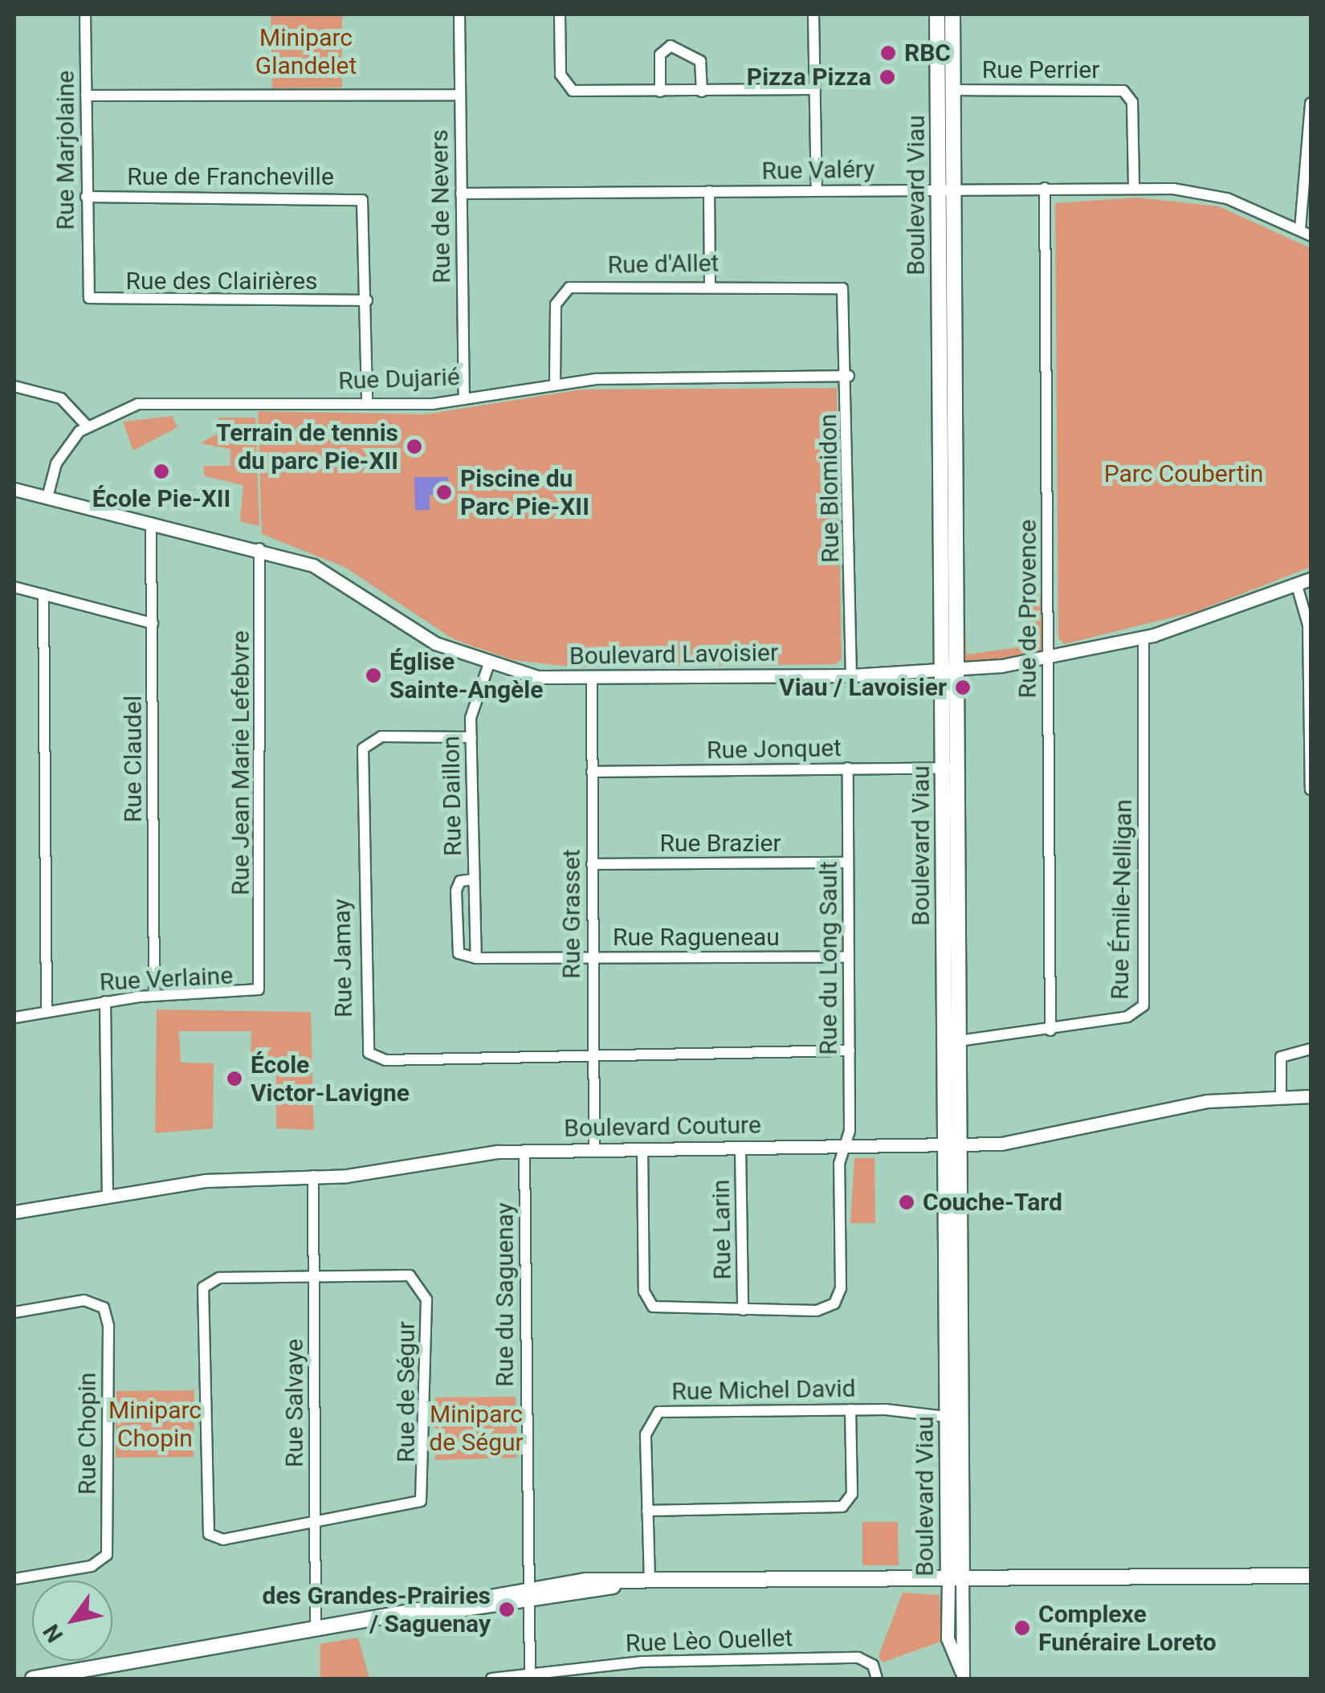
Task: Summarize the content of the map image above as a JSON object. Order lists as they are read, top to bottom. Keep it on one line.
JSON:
{"streets":{"main road":["Boulevard Viau"],"street":["Rue Perrier","Rue Marjolaine","Rue Valéry","Rue de Francheville","Rue de Nevers","Rue d'Allet","Rue des Clairières","Rue Dujarié","Rue Blomidon","Rue de Provence","Boulevard Lavoisier","Rue Jonquet","Rue Claudel","Rue Jean Marie Lefebvre","Rue Daillon","Rue Brazier","Rue Émile-Nelligan","Rue Grasset","Rue Ragueneau","Rue Jamay","Rue du Long Sault","Rue Verlaine","Boulevard Couture","Rue Larin","Rue du Saguenay","Rue Michel David","Rue de Ségur","Rue Salvaye","Rue Chopin","Rue Lèo Ouellet"]},"crossings":[["Rue Perrier","Rue Valéry"],["Rue Perrier","Boulevard Viau"],["Rue Marjolaine","Rue de Francheville"],["Rue Marjolaine","Rue des Clairières"],["Rue Valéry","Boulevard Viau"],["Rue Valéry","Rue de Nevers"],["Rue Valéry","Rue de Provence"],["Rue de Francheville","Rue des Clairières"],["Boulevard Viau","Boulevard Lavoisier"],["Boulevard Viau","Rue Jonquet"],["Boulevard Viau","Rue Émile-Nelligan"],["Boulevard Viau","Boulevard Couture"],["Boulevard Viau","Rue Michel David"],["Rue de Nevers","Rue Dujarié"],["Rue d'Allet","Rue Dujarié"],["Rue d'Allet","Rue Blomidon"],["Rue Dujarié","Rue Blomidon"],["Rue Blomidon","Boulevard Lavoisier"],["Rue de Provence","Boulevard Lavoisier"],["Rue de Provence","Rue Émile-Nelligan"],["Boulevard Lavoisier","Rue Claudel"],["Boulevard Lavoisier","Rue Jean Marie Lefebvre"],["Boulevard Lavoisier","Rue Daillon"],["Boulevard Lavoisier","Rue Émile-Nelligan"],["Boulevard Lavoisier","Rue Grasset"],["Rue Jonquet","Rue Grasset"],["Rue Jonquet","Rue du Long Sault"],["Rue Claudel","Rue Verlaine"],["Rue Jean Marie Lefebvre","Rue Verlaine"],["Rue Daillon","Rue Jamay"],["Rue Brazier","Rue Grasset"],["Rue Brazier","Rue du Long Sault"],["Rue Grasset","Rue Ragueneau"],["Rue Grasset","Rue Jamay"],["Rue Grasset","Boulevard Couture"],["Rue Ragueneau","Rue du Long Sault"],["Rue du Long Sault","Boulevard Couture"],["Rue du Long Sault","Rue Larin"],["Boulevard Couture","Rue Larin"],["Boulevard Couture","Rue du Saguenay"],["Boulevard Couture","Rue Salvaye"],["Rue du Saguenay","Rue Lèo Ouellet"],["Rue de Ségur","Rue Salvaye"]],"parks":["Miniparc Glandelet","Parc Coubertin","Miniparc Chopin","Miniparc de Ségur"],"places":["RBC","Pizza Pizza","Terrain de tennis du parc Pie-XII","École Pie-XII","Piscine du Parc Pie-XII","Église Sainte-Angèle","Viau / Lavoisier","École Victor-Lavigne","Couche-Tard","des Grandes-Prairies / Saguenay","Complexe Funéraire Loreto"],"north":"bottom left"}
